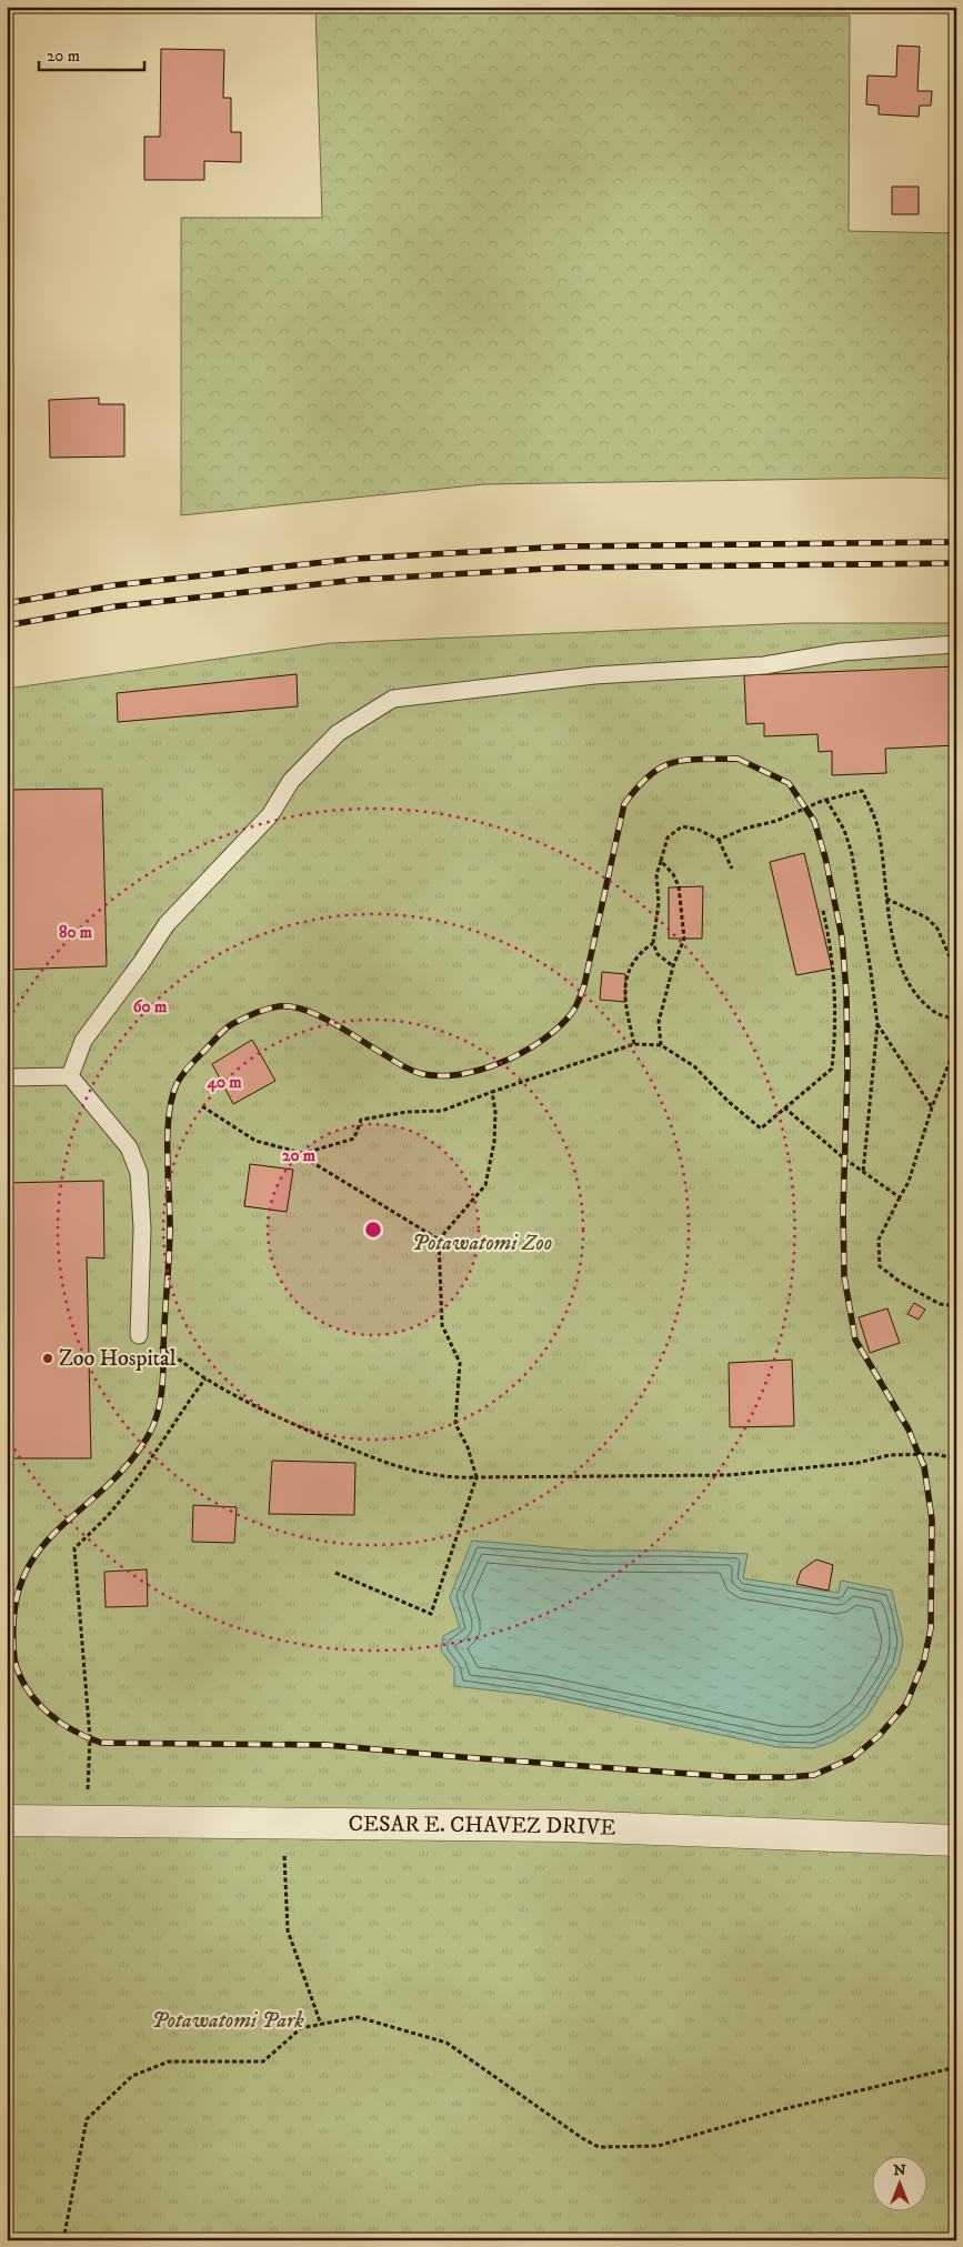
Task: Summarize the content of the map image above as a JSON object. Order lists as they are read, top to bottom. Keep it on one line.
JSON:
{"streets":{"street":["CESAR E. CHAVEZ DRIVE"]},"parks":["Potawatomi Zoo","Potawatomi Park"],"places":["Zoo Hospital"],"scale_bar":"20 m","north":"top","rings":["80 m","60 m","40 m","20 m"]}
